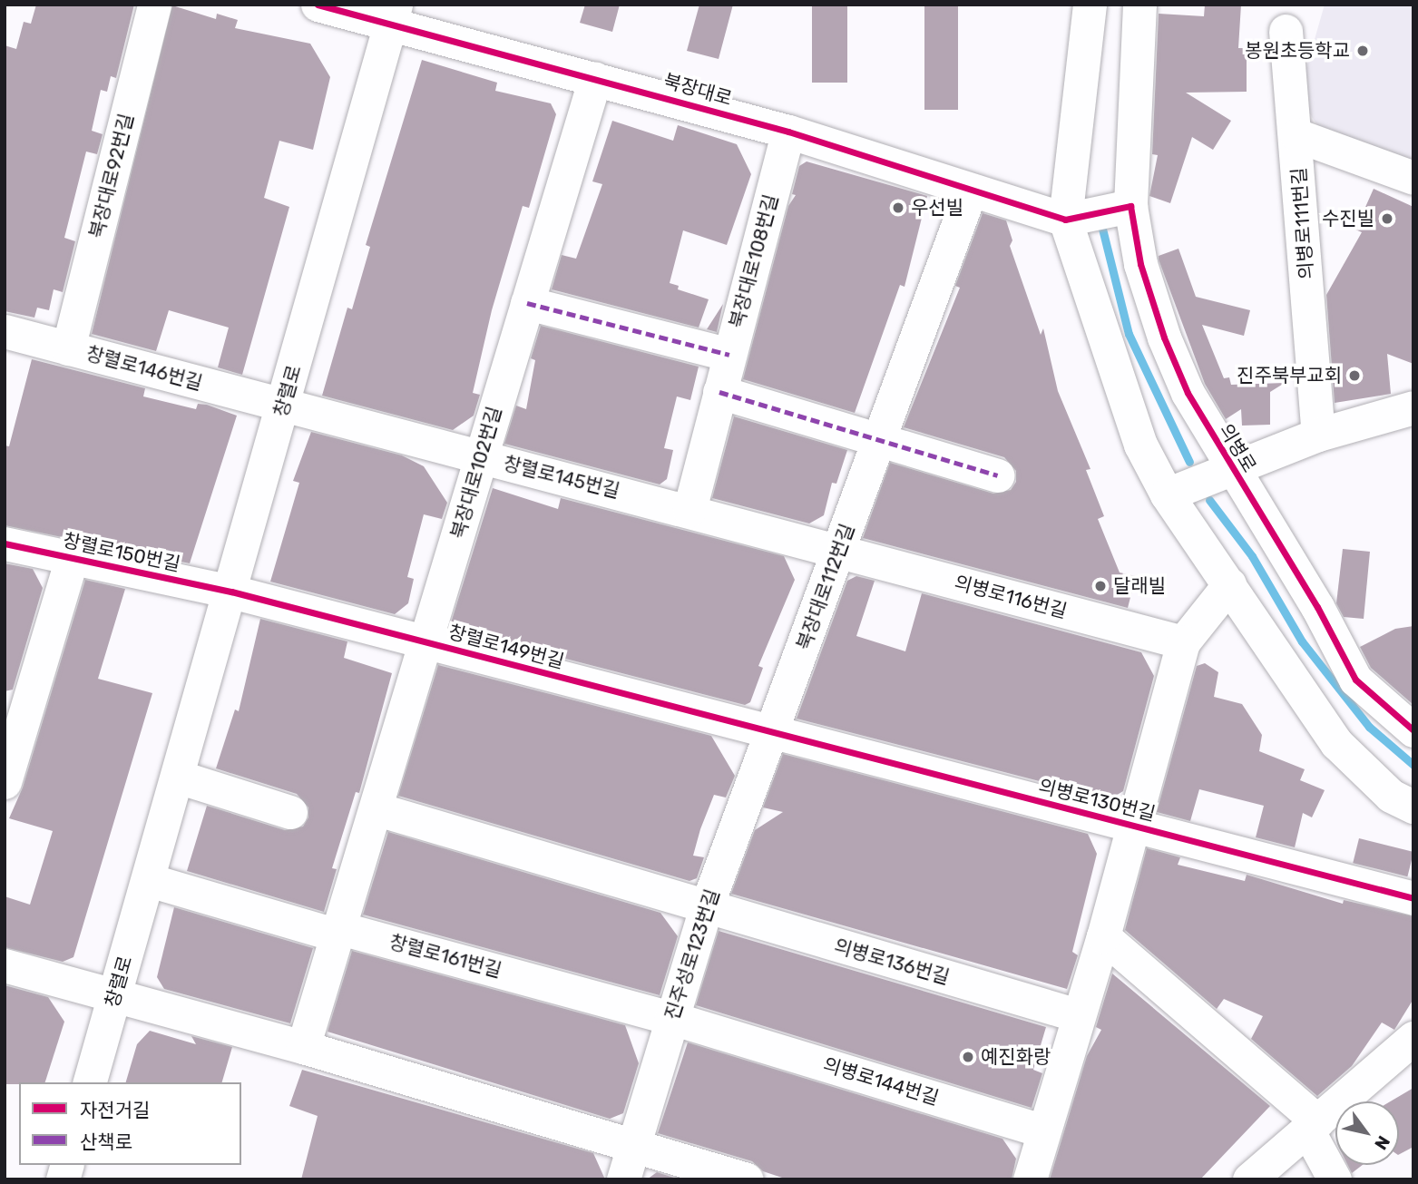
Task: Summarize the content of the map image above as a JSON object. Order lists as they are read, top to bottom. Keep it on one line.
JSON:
{"streets":{"street":["북장대로","북장대로92번길","의병로111번길","북장대로108번길","창렬로146번길","창렬로","의병로","북장대로102번길","창렬로145번길","창렬로150번길","북장대로112번길","의병로116번길","창렬로149번길","의병로130번길","진주성로123번길","창렬로161번길","의병로136번길","의병로144번길"]},"crossings":[["북장대로","북장대로108번길"],["북장대로","창렬로"],["북장대로","북장대로102번길"],["북장대로","북장대로112번길"],["북장대로92번길","창렬로146번길"],["북장대로108번길","창렬로145번길"],["창렬로146번길","창렬로"],["창렬로146번길","창렬로145번길"],["창렬로","창렬로145번길"],["창렬로","창렬로150번길"],["창렬로","창렬로149번길"],["북장대로102번길","창렬로145번길"],["북장대로102번길","창렬로149번길"],["창렬로145번길","북장대로112번길"],["창렬로145번길","의병로116번길"],["창렬로150번길","창렬로149번길"],["북장대로112번길","의병로116번길"],["북장대로112번길","창렬로149번길"],["북장대로112번길","의병로130번길"],["북장대로112번길","진주성로123번길"],["창렬로149번길","의병로130번길"],["창렬로149번길","진주성로123번길"],["창렬로149번길","창렬로161번길"],["의병로130번길","진주성로123번길"],["진주성로123번길","창렬로161번길"],["진주성로123번길","의병로136번길"],["진주성로123번길","의병로144번길"],["창렬로161번길","의병로144번길"]],"places":["봉원초등학교","우선빌","수진빌","진주북부교회","달래빌","예진화랑"],"legend":["자전거길","산책로"],"north":"bottom right"}
